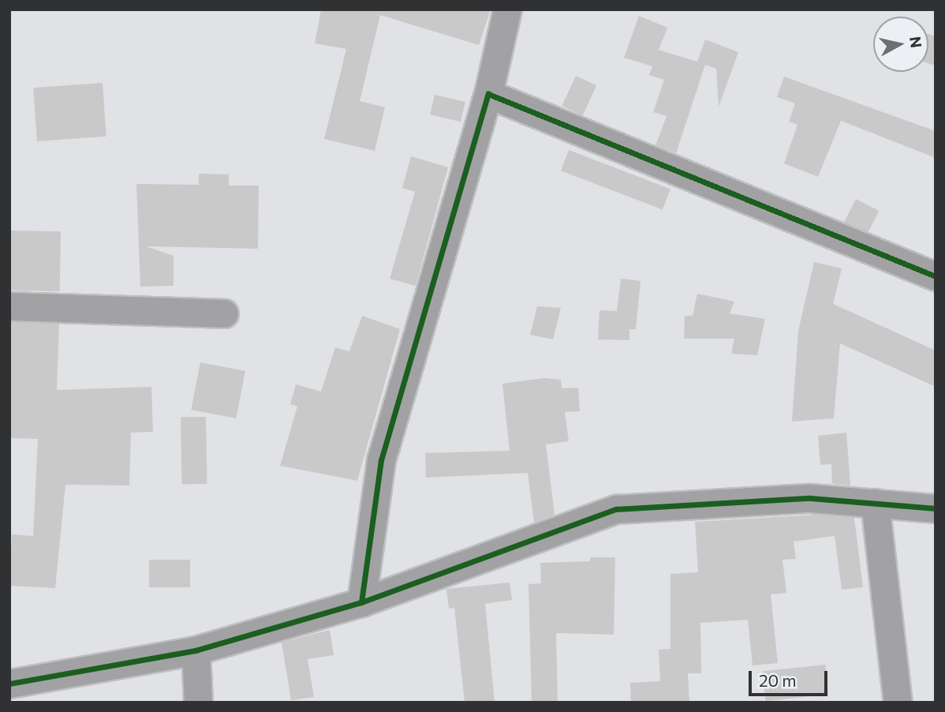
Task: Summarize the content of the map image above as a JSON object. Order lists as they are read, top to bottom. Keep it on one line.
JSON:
{"scale_bar":"20 m","north":"right"}
